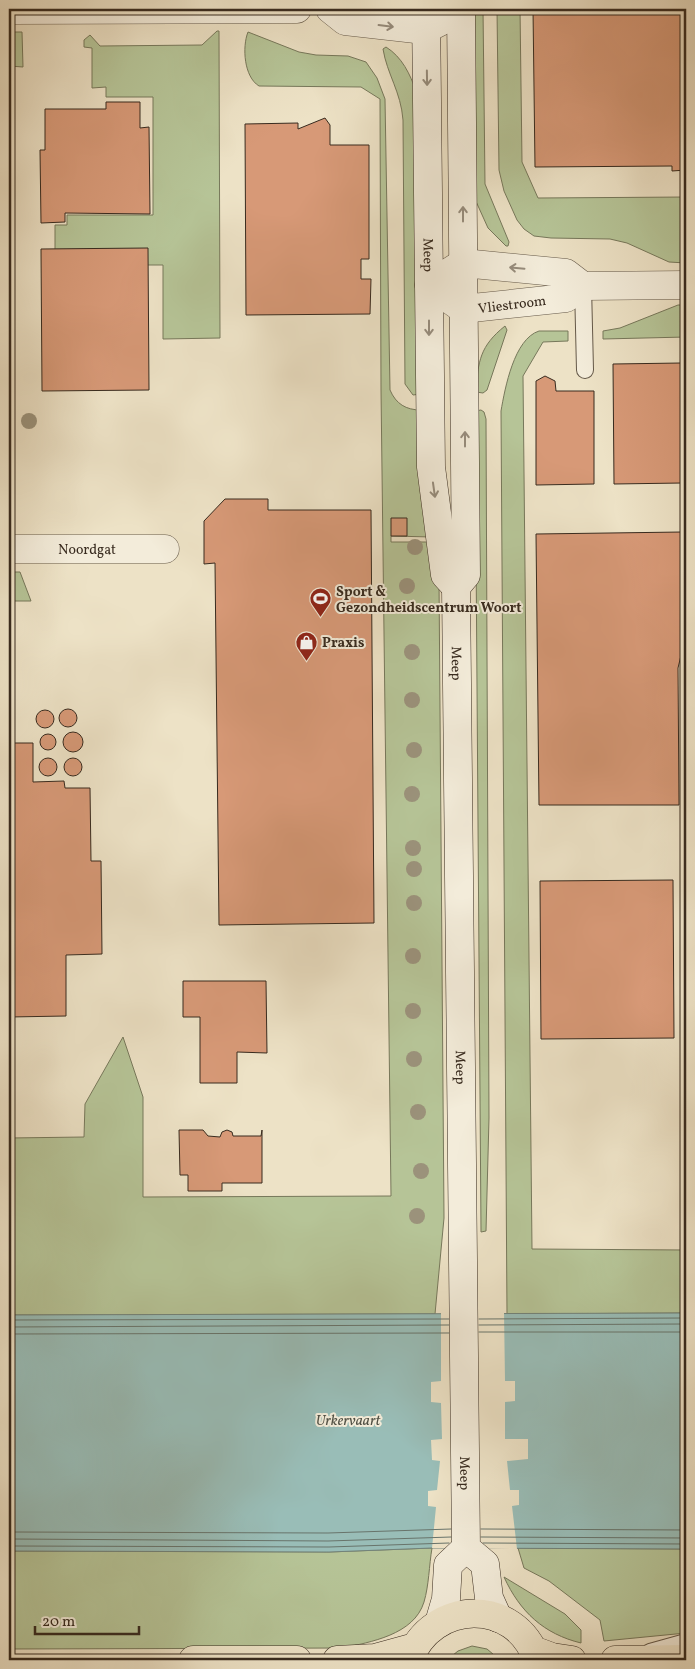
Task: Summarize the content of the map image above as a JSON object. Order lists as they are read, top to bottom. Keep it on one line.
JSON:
{"streets":{"main road":["Meep","Vliestroom","Noordgat"]},"crossings":[["Meep","Vliestroom"]],"water":["Urkervaart"],"places":{"sports":["Sport & Gezondheidscentrum Woort"],"shop":["Praxis"]},"scale_bar":"20 m"}
